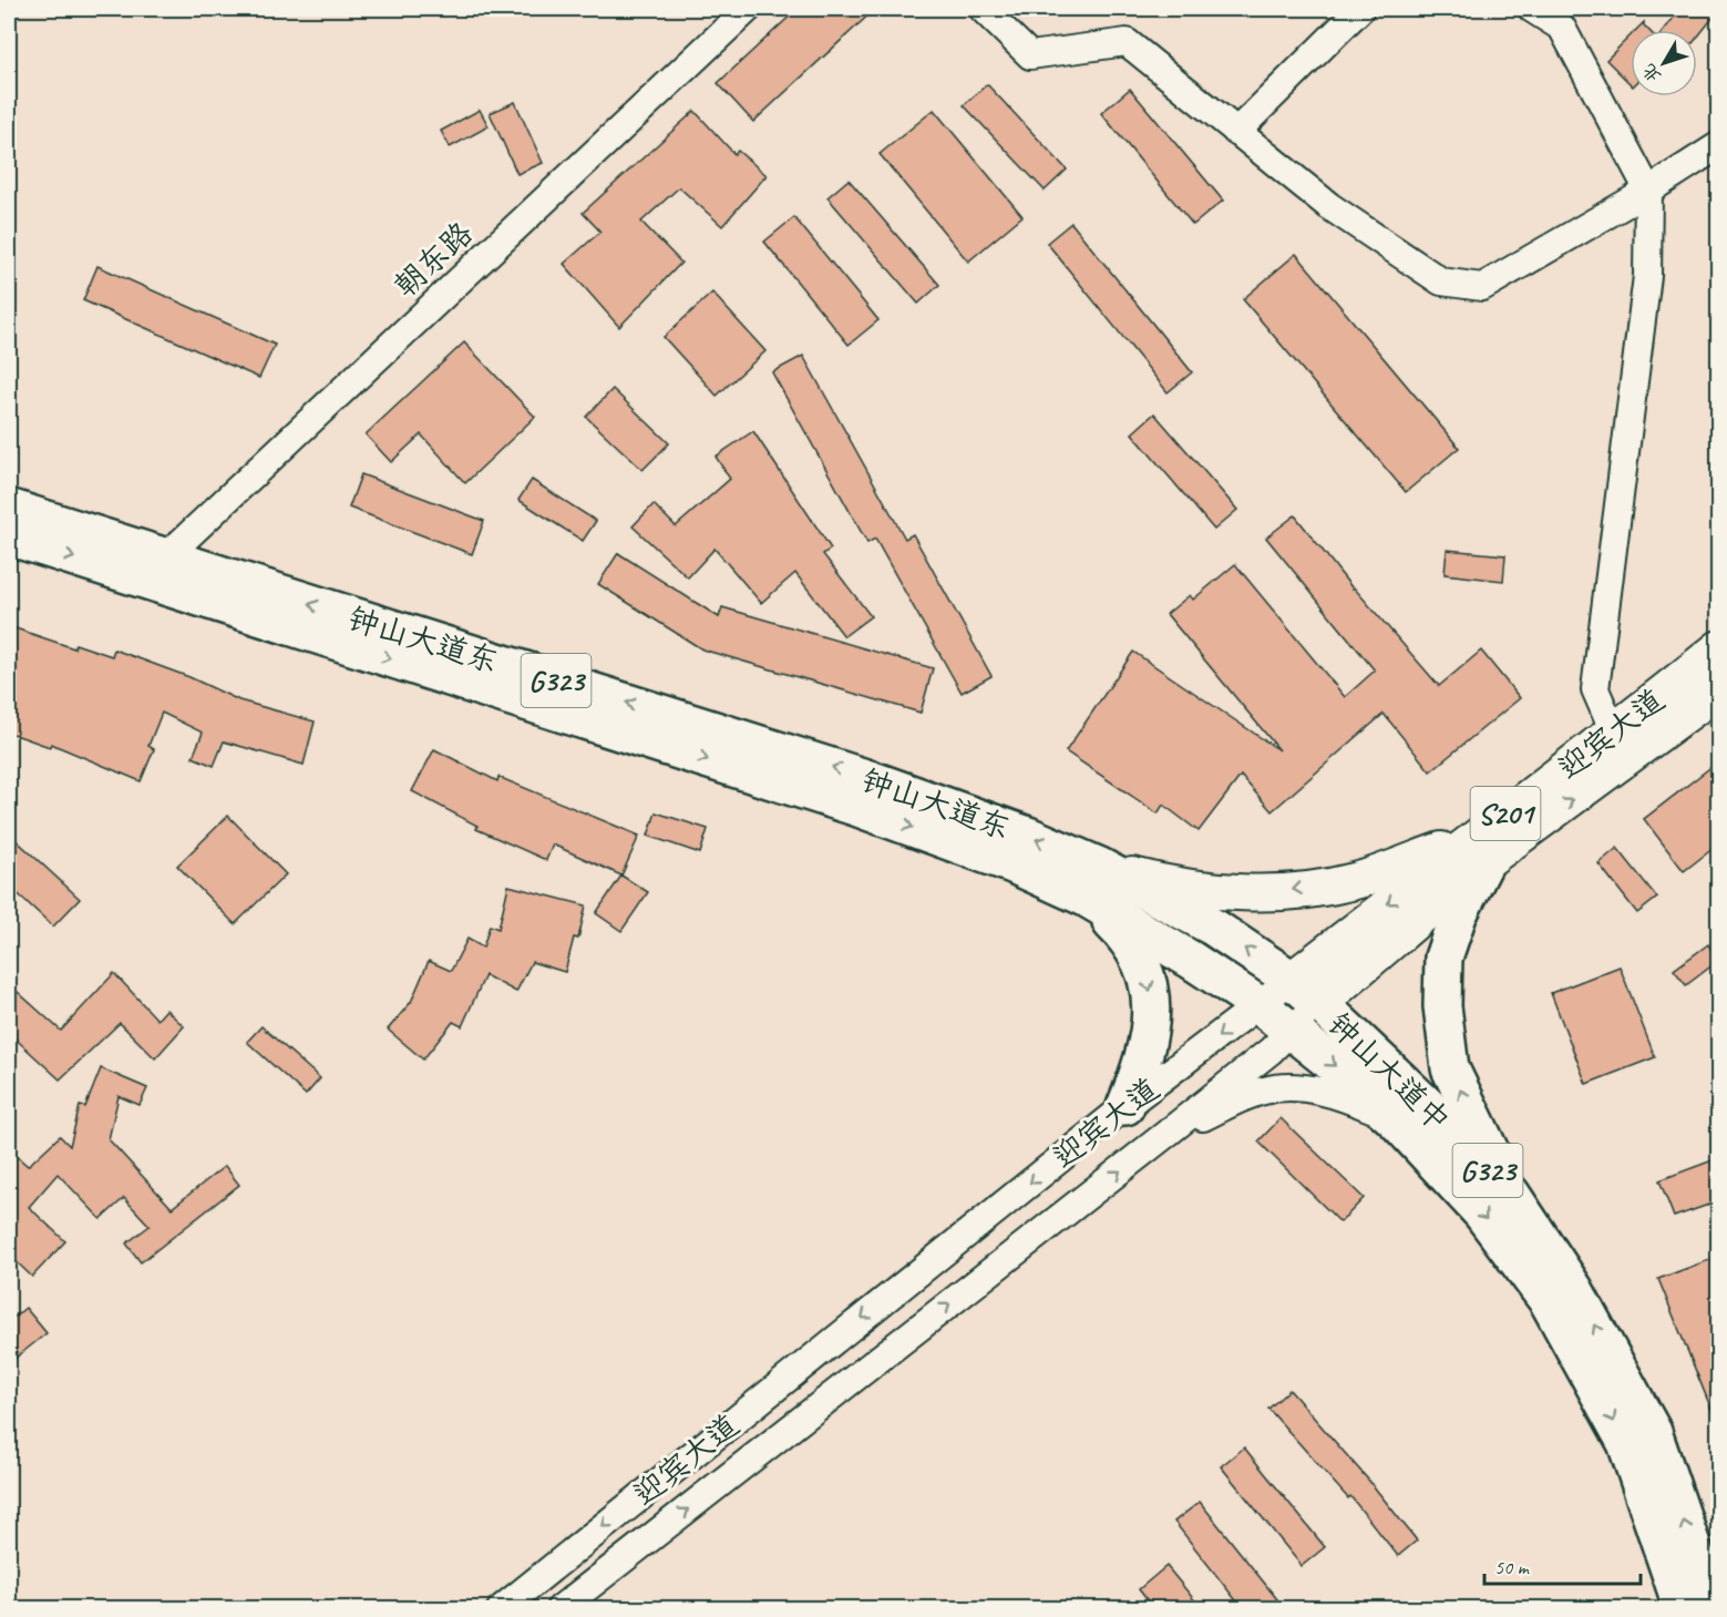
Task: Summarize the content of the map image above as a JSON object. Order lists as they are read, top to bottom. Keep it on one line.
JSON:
{"streets":{"highway":["钟山大道东","G323","钟山大道中"],"main road":["迎宾大道","S201"],"street":["朝东路"]},"crossings":[["朝东路","钟山大道东"],["钟山大道东","钟山大道中"],["迎宾大道","钟山大道中"]],"scale_bar":"50 m","north":"bottom left"}
